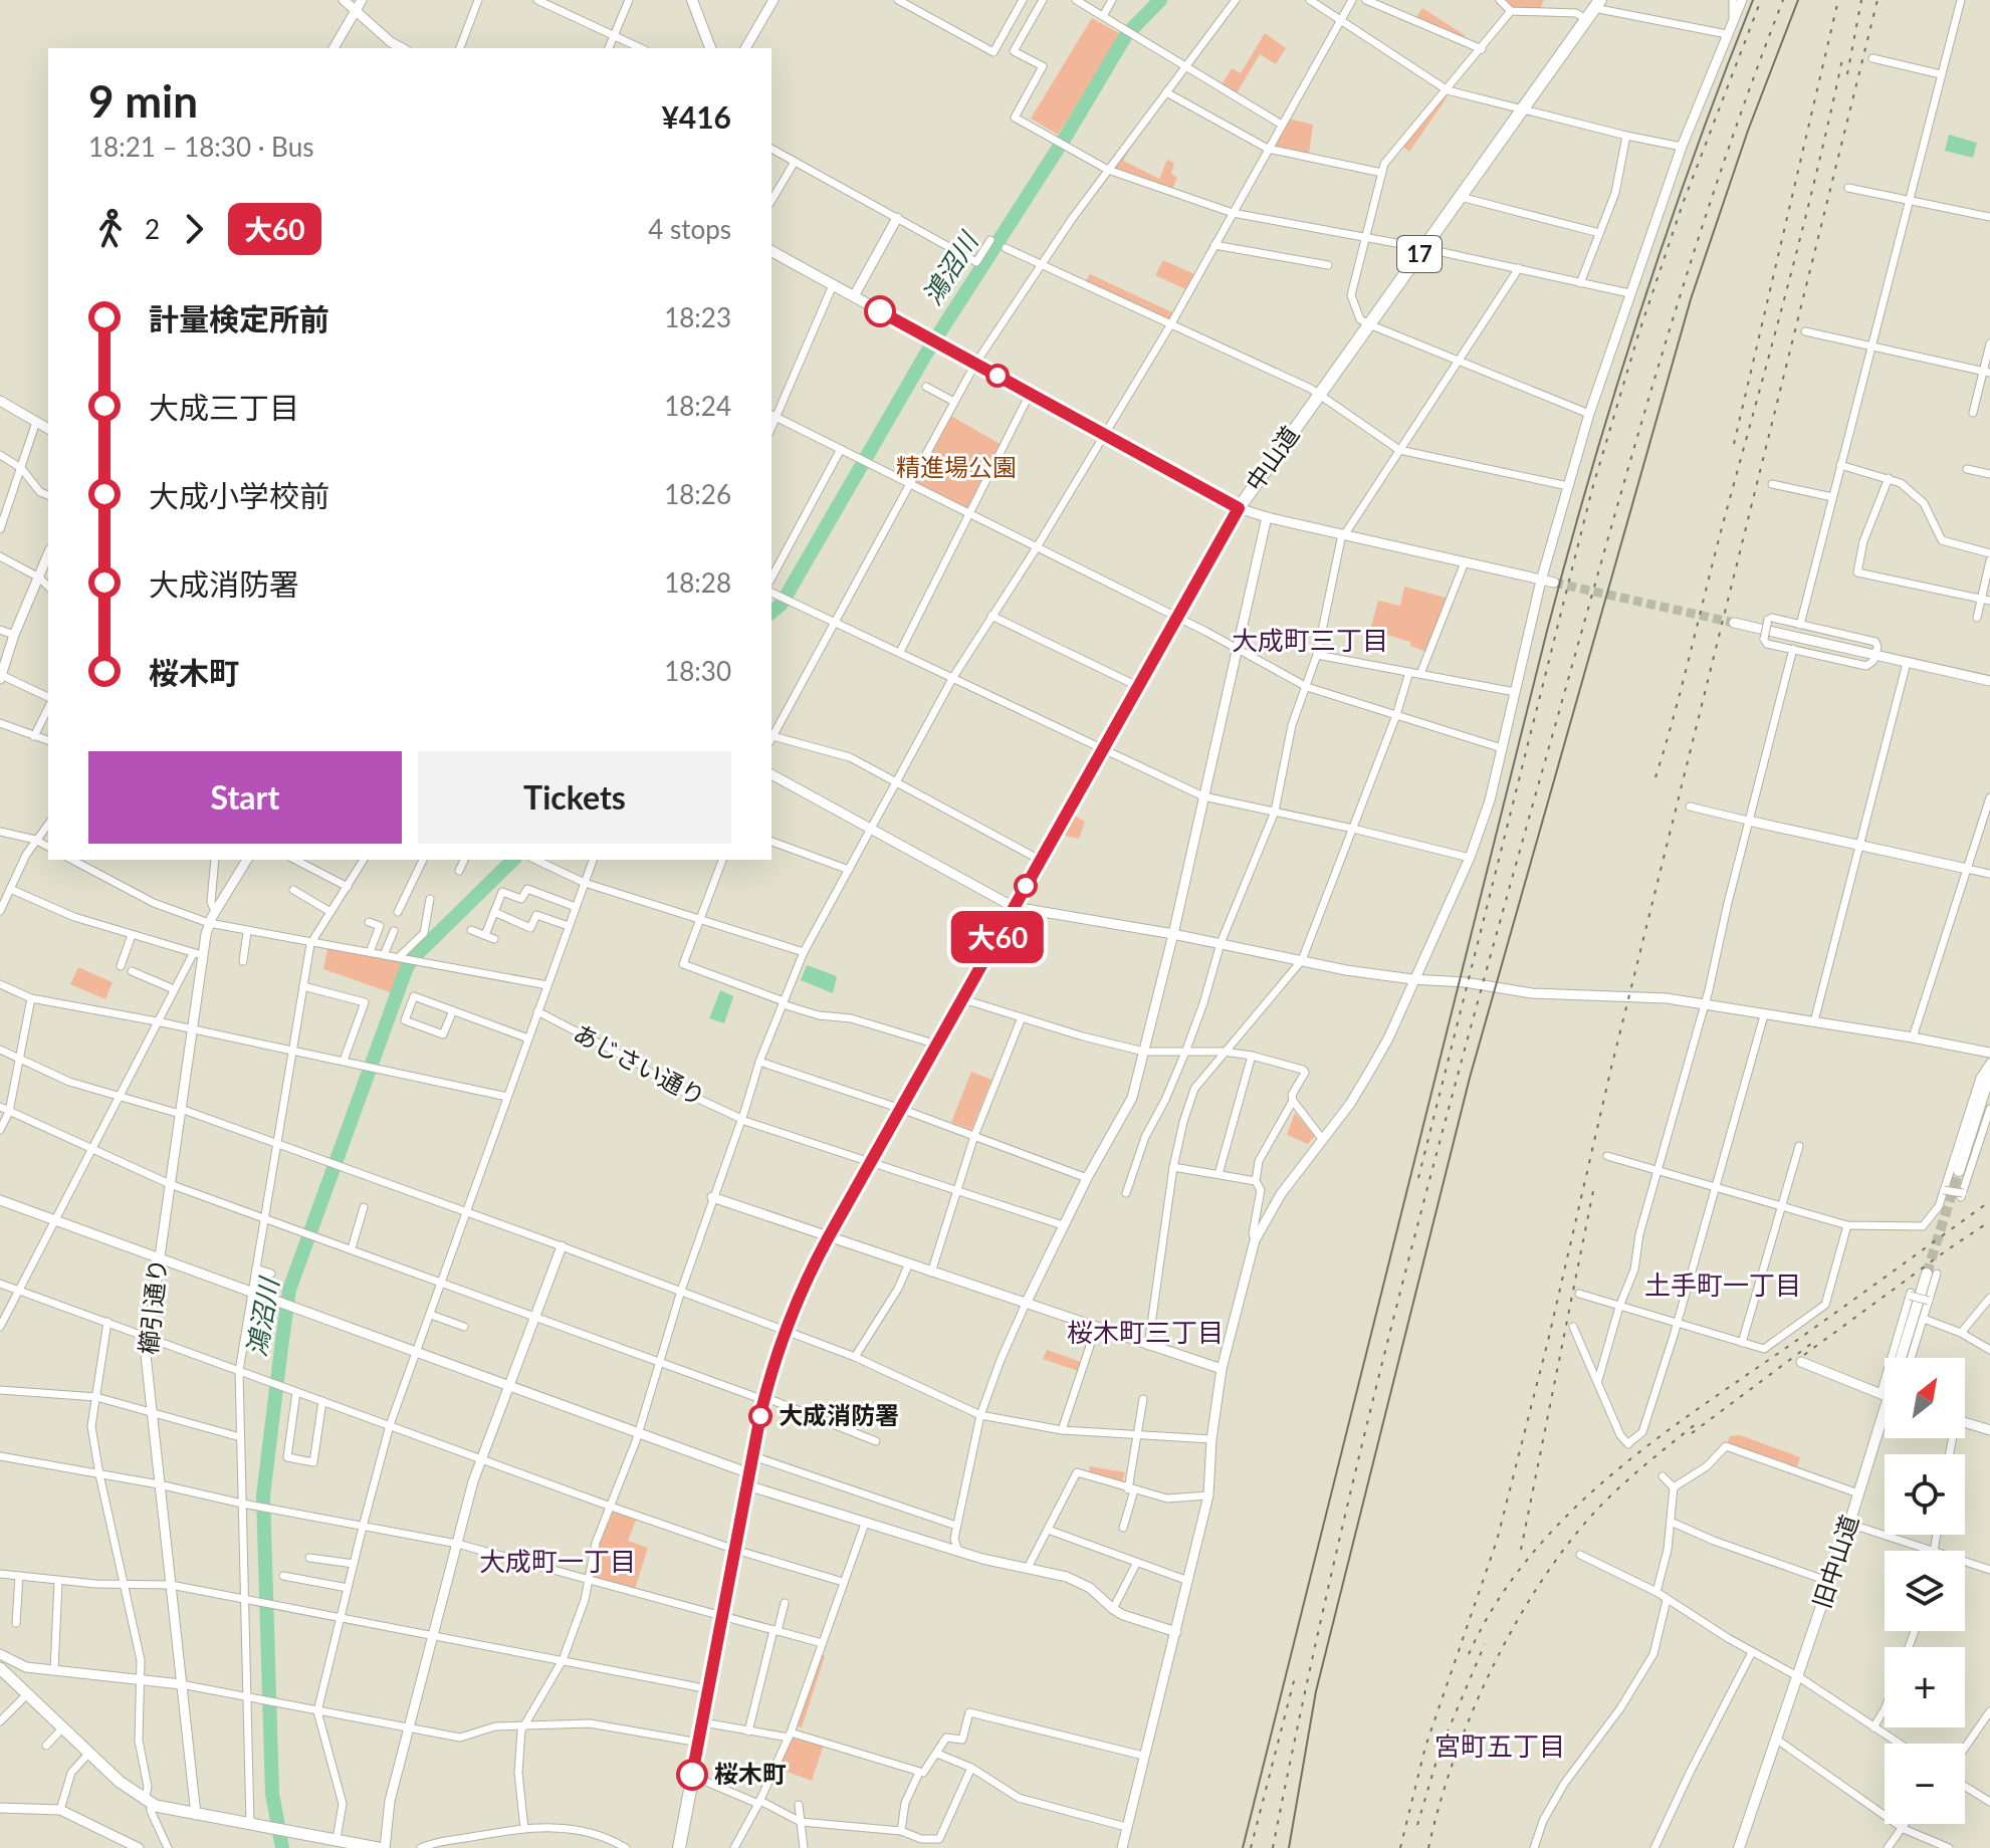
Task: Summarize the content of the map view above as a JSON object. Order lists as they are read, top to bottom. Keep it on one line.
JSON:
{"streets":{"highway":["17","中山道"],"main road":["旧中山道"],"street":["あじさい通り","櫛引通り"]},"crossings":[["中山道","あじさい通り"]],"districts":["大成町三丁目","土手町一丁目","桜木町三丁目","大成町一丁目","宮町五丁目"],"water":["鴻沼川"],"parks":["精進場公園"],"places":["大成消防署","桜木町"],"lines":["bus line 大60"],"north":"top right","page":{"on_map":"大60","heading":["9 min","18:21 – 18:30 · Bus","¥416"],"legs":["2","大60","4 stops"],"list":[{"name":"計量検定所前","value":"18:23"},{"name":"大成三丁目","value":"18:24"},{"name":"大成小学校前","value":"18:26"},{"name":"大成消防署","value":"18:28"},{"name":"桜木町","value":"18:30"}],"buttons":["Start","Tickets"],"map_buttons":["+","−"]}}
